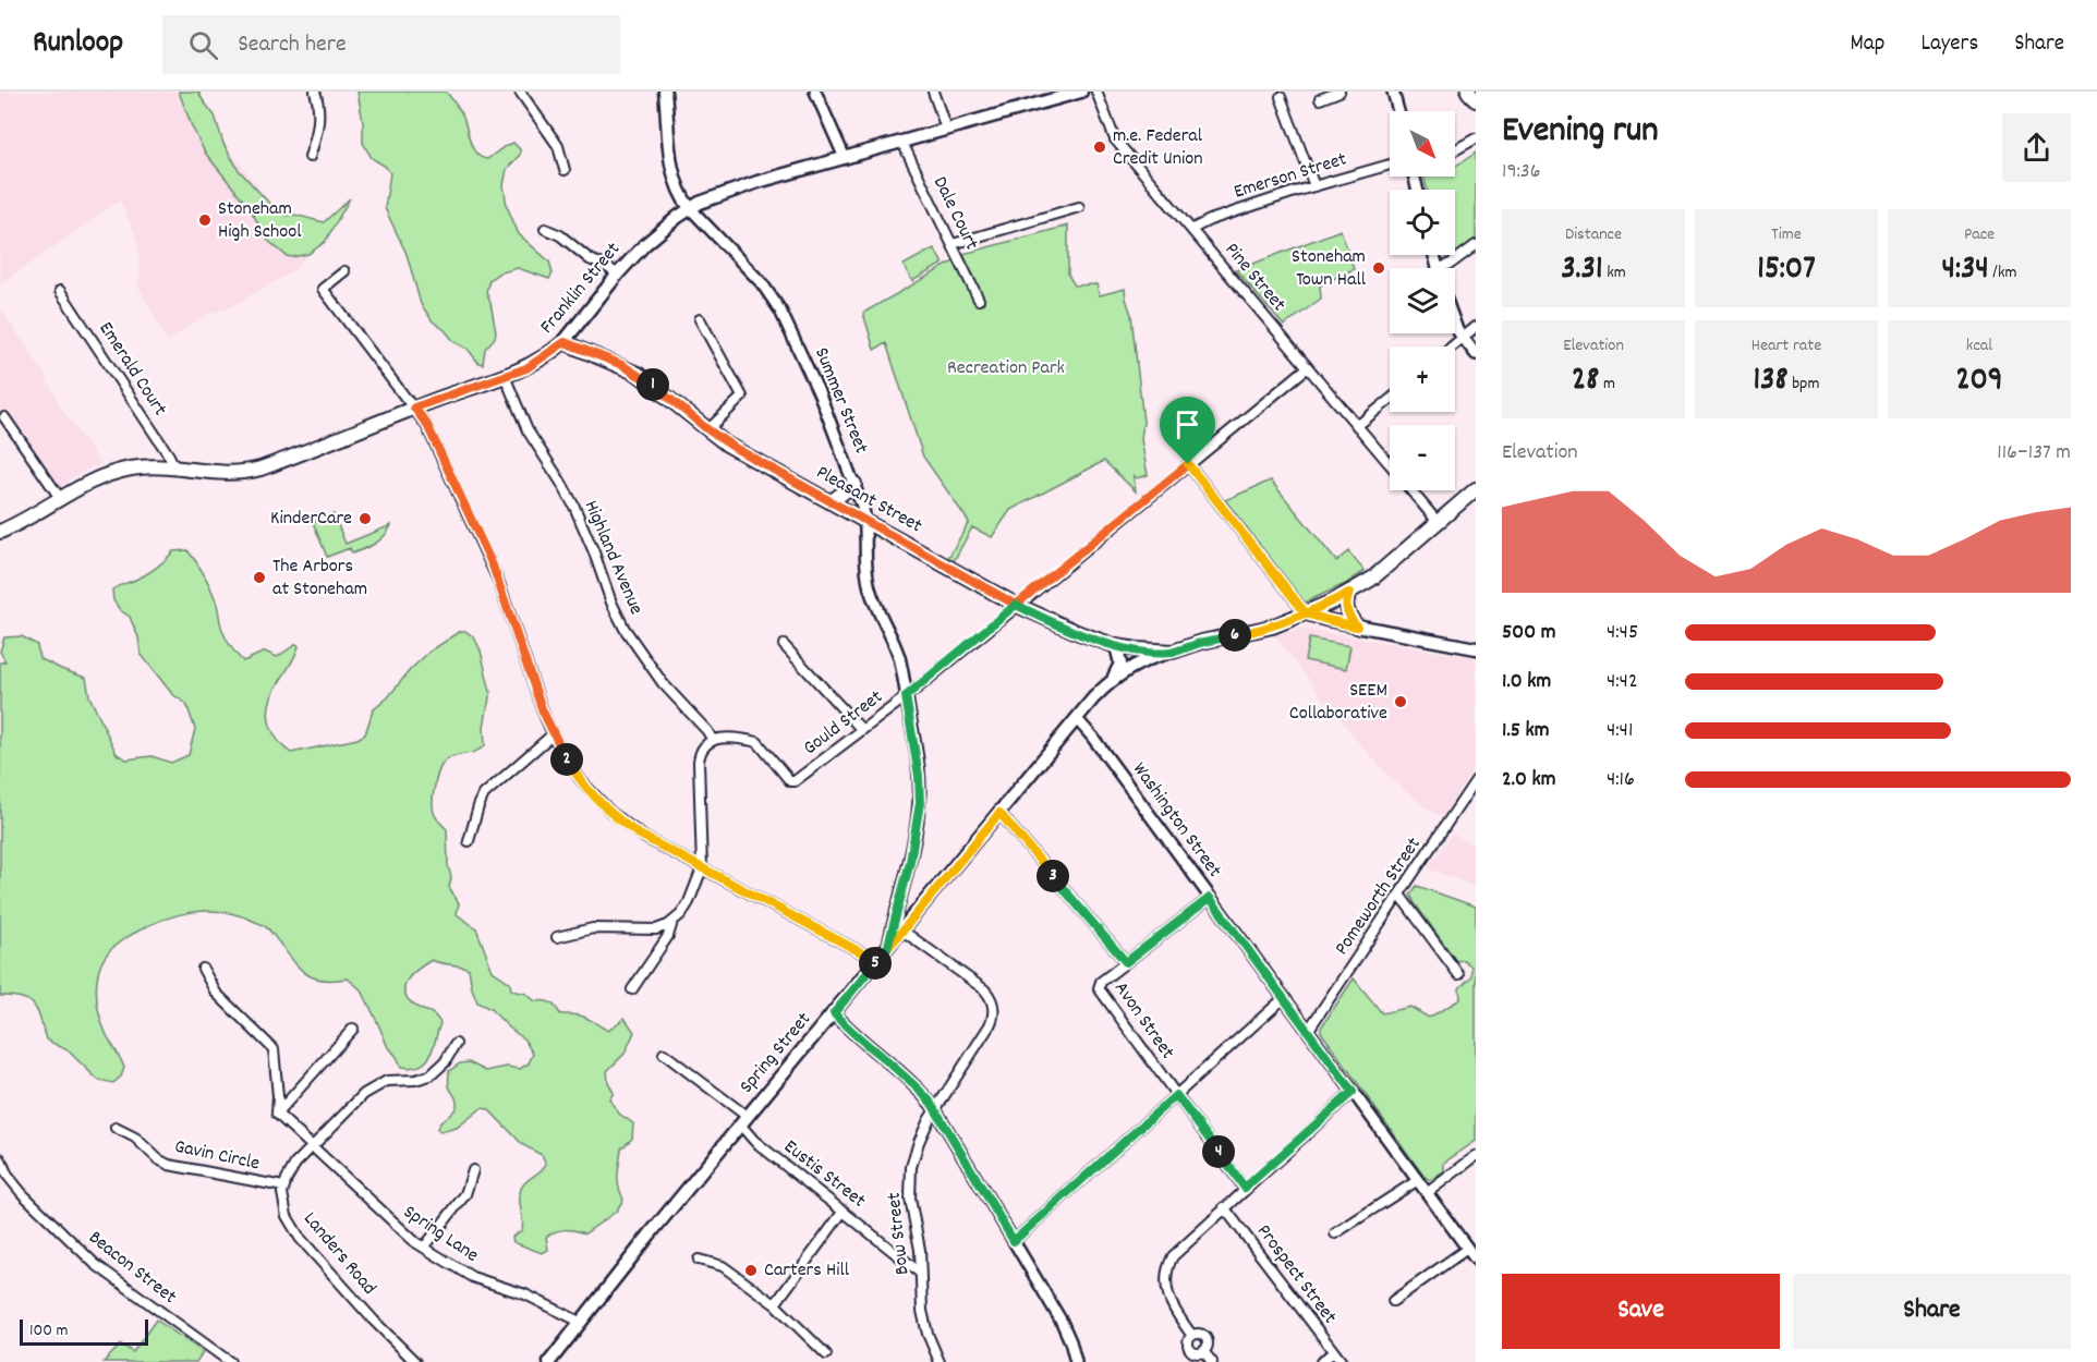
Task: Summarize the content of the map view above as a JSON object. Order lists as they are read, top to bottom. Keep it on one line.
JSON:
{"streets":{"main road":["Franklin Street","Summer Street","Pleasant Street","Spring Street"],"street":["Emerson Street","Dale Court","Pine Street","Emerald Court","Highland Avenue","Gould Street","Washington Street","Pomeworth Street","Avon Street","Gavin Circle","Eustis Street","Bow Street","Spring Lane","Landers Road","Beacon Street","Prospect Street"]},"crossings":[["Emerson Street","Pine Street"],["Dale Court","Franklin Street"],["Pine Street","Pleasant Street"],["Pine Street","Gould Street"],["Franklin Street","Emerald Court"],["Franklin Street","Summer Street"],["Franklin Street","Pleasant Street"],["Franklin Street","Highland Avenue"],["Summer Street","Pleasant Street"],["Summer Street","Gould Street"],["Summer Street","Spring Street"],["Pleasant Street","Gould Street"],["Pleasant Street","Spring Street"],["Highland Avenue","Gould Street"],["Washington Street","Pomeworth Street"],["Washington Street","Avon Street"],["Washington Street","Spring Street"],["Spring Street","Eustis Street"],["Spring Street","Bow Street"],["Spring Street","Spring Lane"],["Gavin Circle","Landers Road"],["Eustis Street","Bow Street"]],"parks":["Recreation Park"],"places":["m.e. Federal Credit Union","Stoneham High School","Stoneham Town Hall","KinderCare","The Arbors at Stoneham","SEEM Collaborative","Carters Hill"],"scale_bar":"100 m","north":"bottom right","page":{"header":"Runloop","search":"Search here","nav":["Map","Layers","Share"],"heading":["Evening run","19:36"],"map_buttons":["+","−"],"stats":[["Distance","3.31 km"],["Time","15:07"],["Pace","4:34 /km"],["Elevation","28 m"],["Heart rate","138 bpm"],["kcal","209"]],"pins":["1","6","2","3","5","4"],"chart":["Elevation","116–137 m"],"list":[{"name":"500 m","note":"4:45"},{"name":"1.0 km","note":"4:42"},{"name":"1.5 km","note":"4:41"},{"name":"2.0 km","note":"4:16"}],"buttons":["Save","Share"],"scale":"100 m"}}
